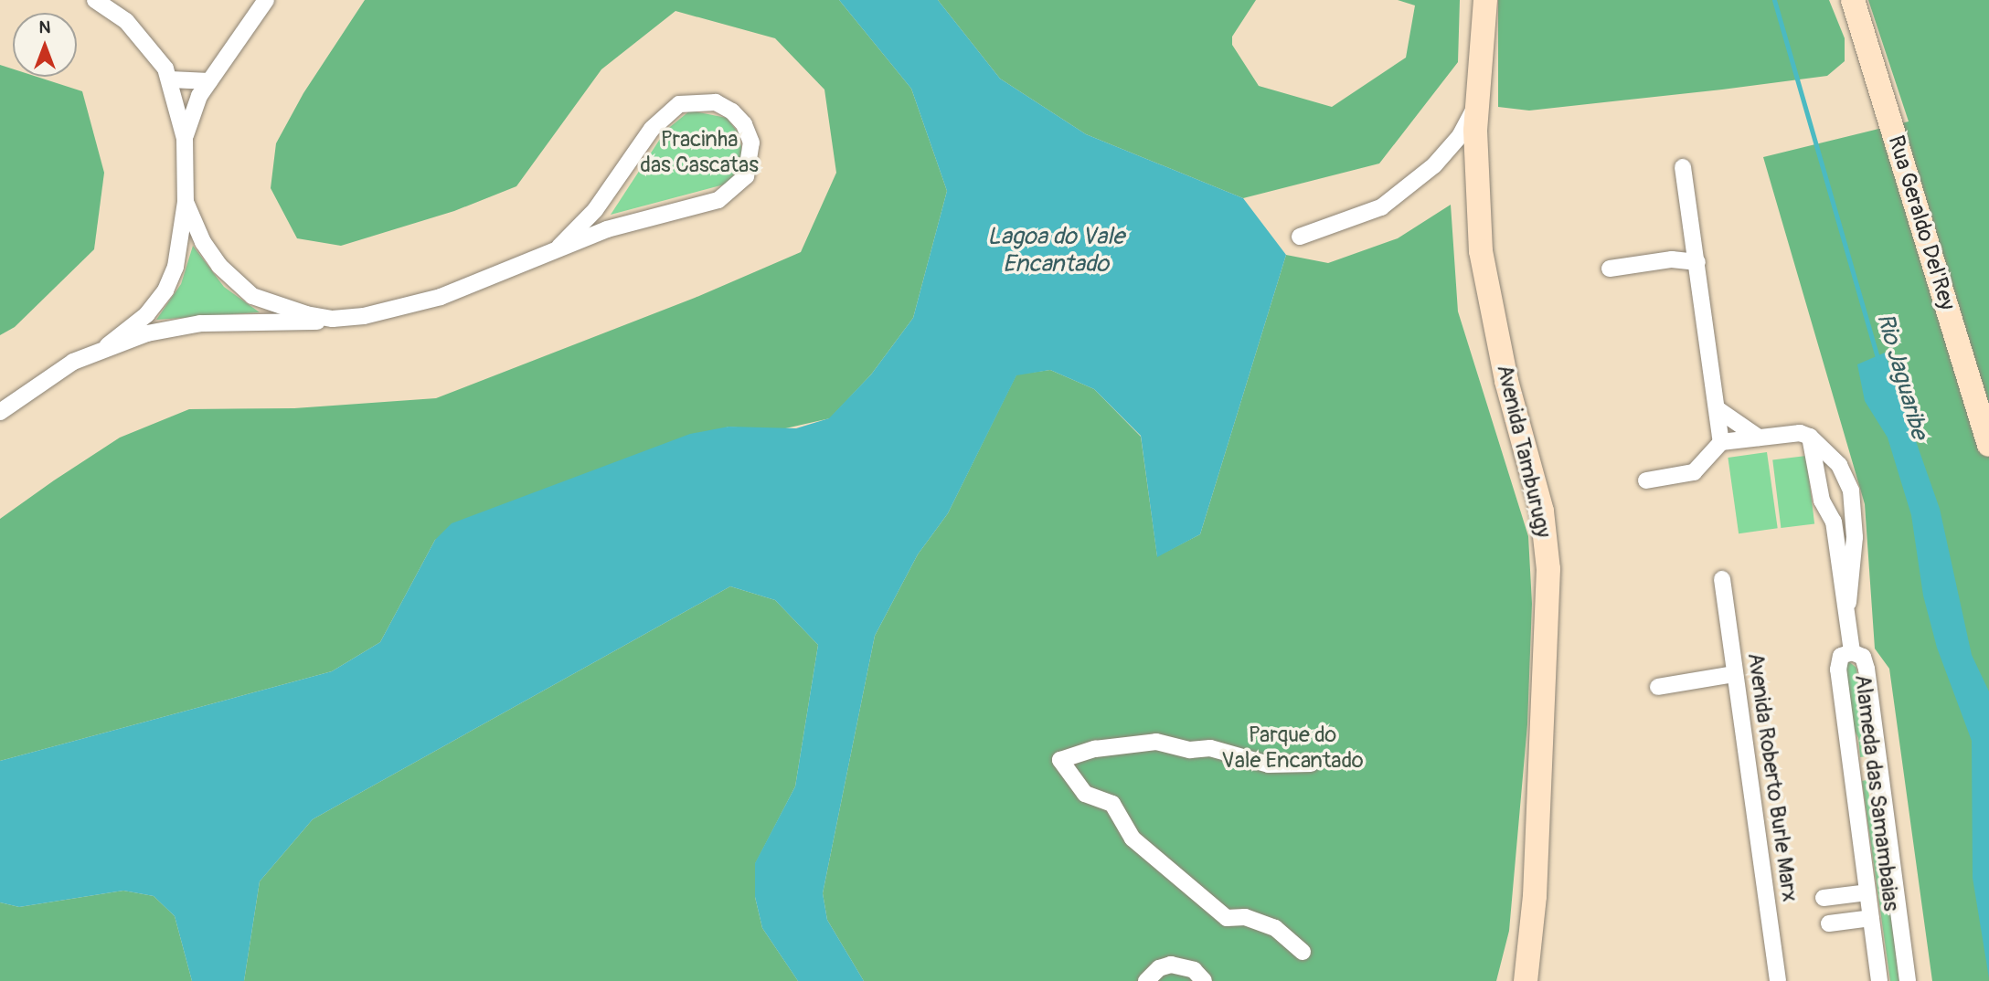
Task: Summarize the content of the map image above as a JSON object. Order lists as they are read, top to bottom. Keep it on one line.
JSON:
{"streets":{"main road":["Rua Geraldo Del'Rey","Avenida Tamburugy"],"street":["Avenida Roberto Burle Marx","Alameda das Samambaias"]},"water":["Lagoa do Vale Encantado","Rio Jaguaribe"],"parks":["Pracinha das Cascatas","Parque do Vale Encantado"],"north":"top"}
